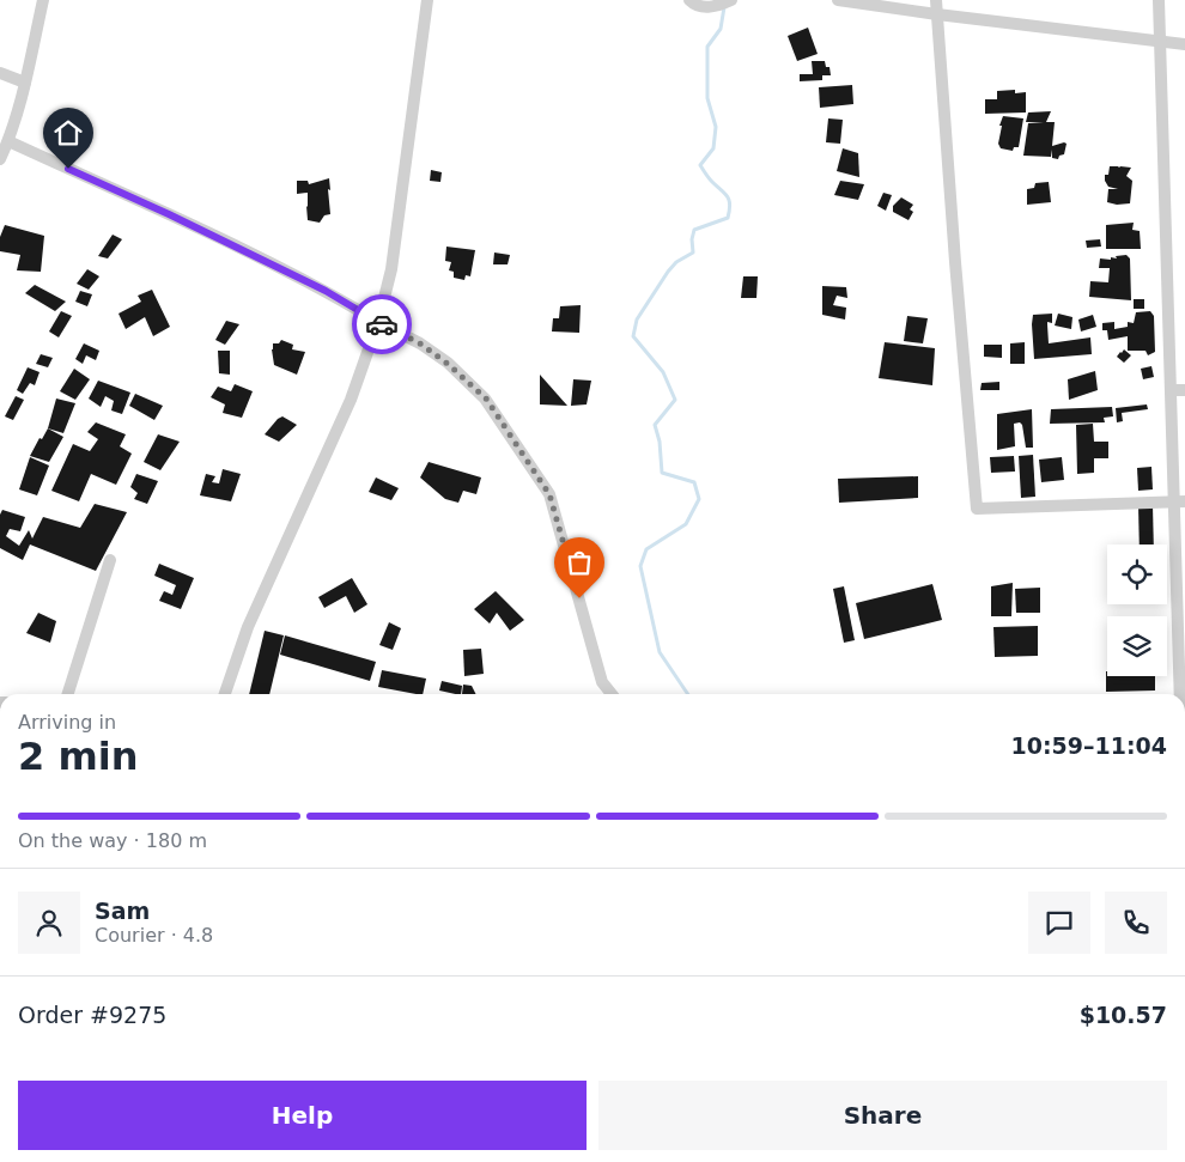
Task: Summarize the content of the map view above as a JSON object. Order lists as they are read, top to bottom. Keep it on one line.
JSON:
{"page":{"heading":["2 min","Arriving in","10:59–11:04"],"panel":["Sam","Courier · 4.8","Order #9275","$10.57"],"bar":"On the way · 180 m","buttons":["Help","Share"]}}
